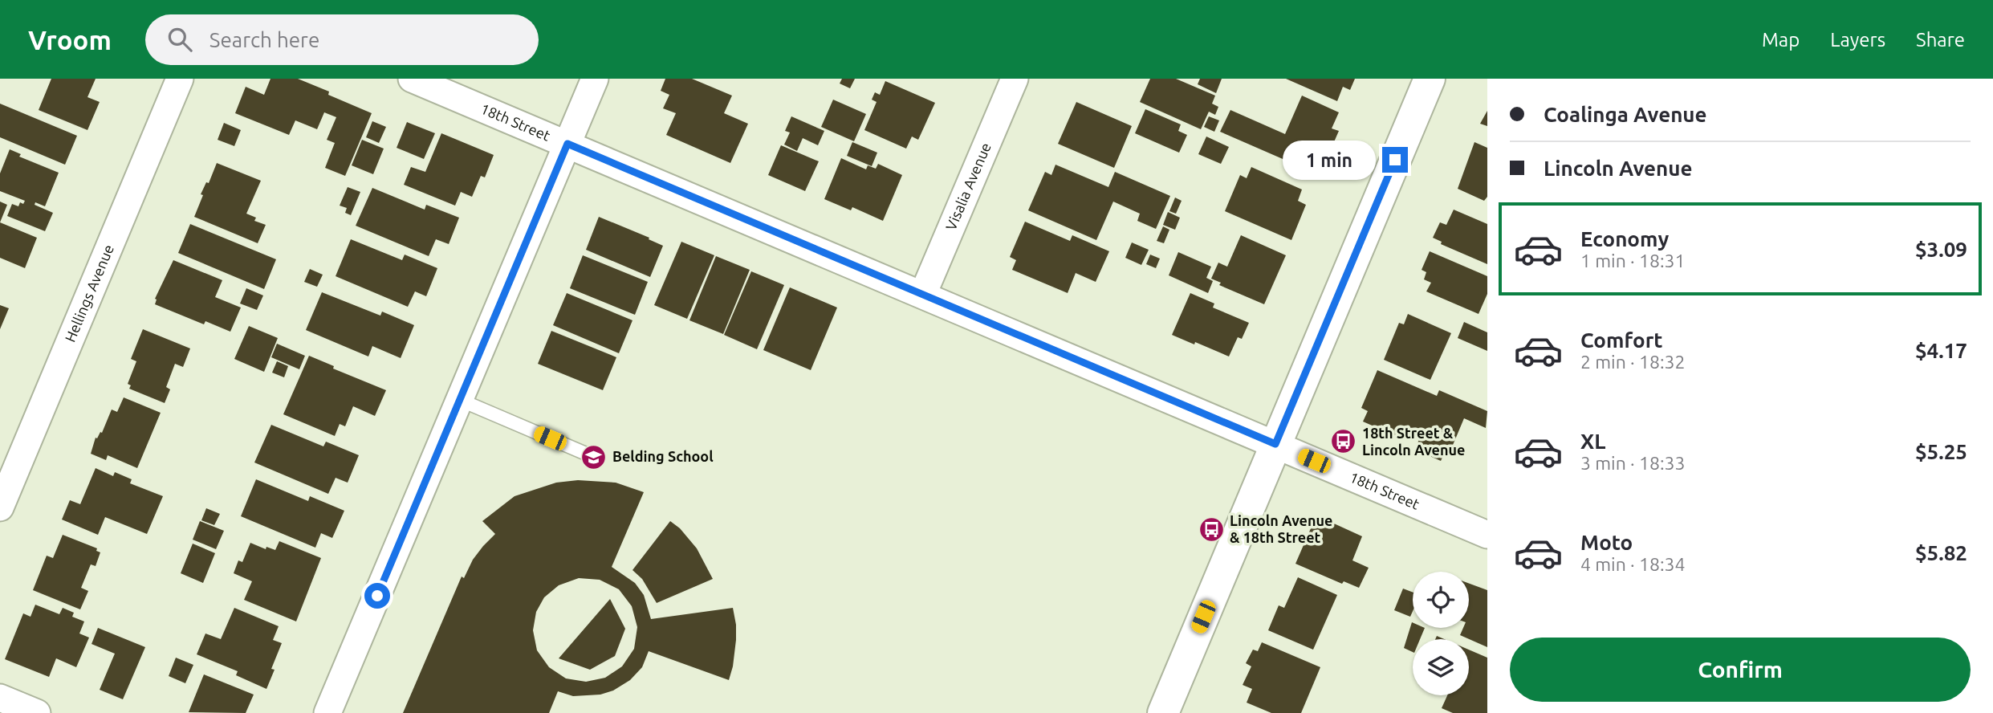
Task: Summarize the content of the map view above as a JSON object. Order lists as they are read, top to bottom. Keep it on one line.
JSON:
{"streets":{"street":["18th Street","Visalia Avenue","Hellings Avenue"]},"crossings":[["18th Street","Visalia Avenue"]],"places":{"bus stop":["18th Street & Lincoln Avenue","Lincoln Avenue & 18th Street"],"school or university":["Belding School"]},"page":{"header":"Vroom","search":"Search here","nav":["Map","Layers","Share"],"banner":["Coalinga Avenue","Lincoln Avenue"],"bubble":"1 min","list":[{"name":"Economy","note":"1 min · 18:31","value":"$3.09"},{"name":"Comfort","note":"2 min · 18:32","value":"$4.17"},{"name":"XL","note":"3 min · 18:33","value":"$5.25"},{"name":"Moto","note":"4 min · 18:34","value":"$5.82"}],"buttons":"Confirm"}}
